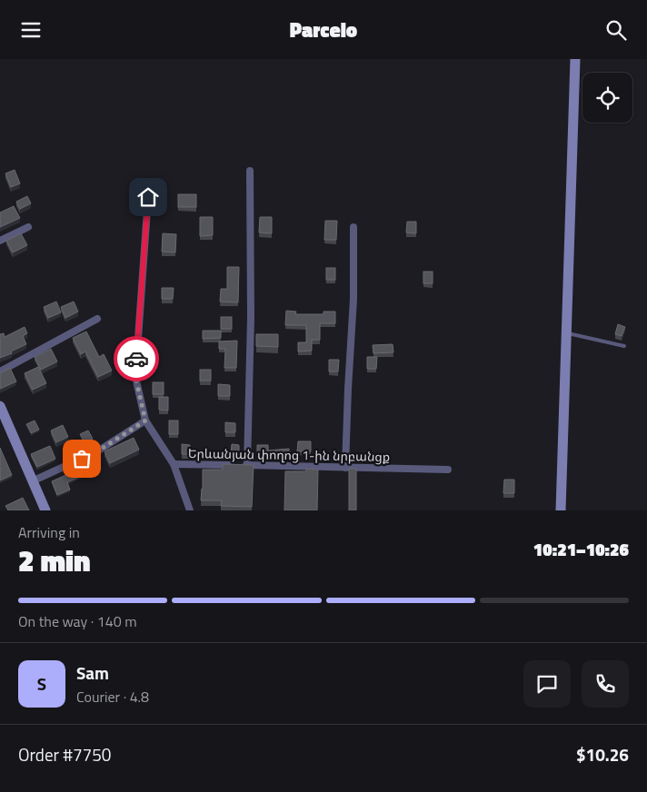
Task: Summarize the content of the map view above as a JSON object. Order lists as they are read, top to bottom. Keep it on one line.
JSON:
{"streets":{"street":["Երևանյան փողոց 1-ին նրբանցք"]},"page":{"header":"Parcelo","heading":["2 min","Arriving in","10:21–10:26"],"panel":["Sam","Courier · 4.8","Order #7750","$10.26"],"bar":"On the way · 140 m","round":"S"}}
